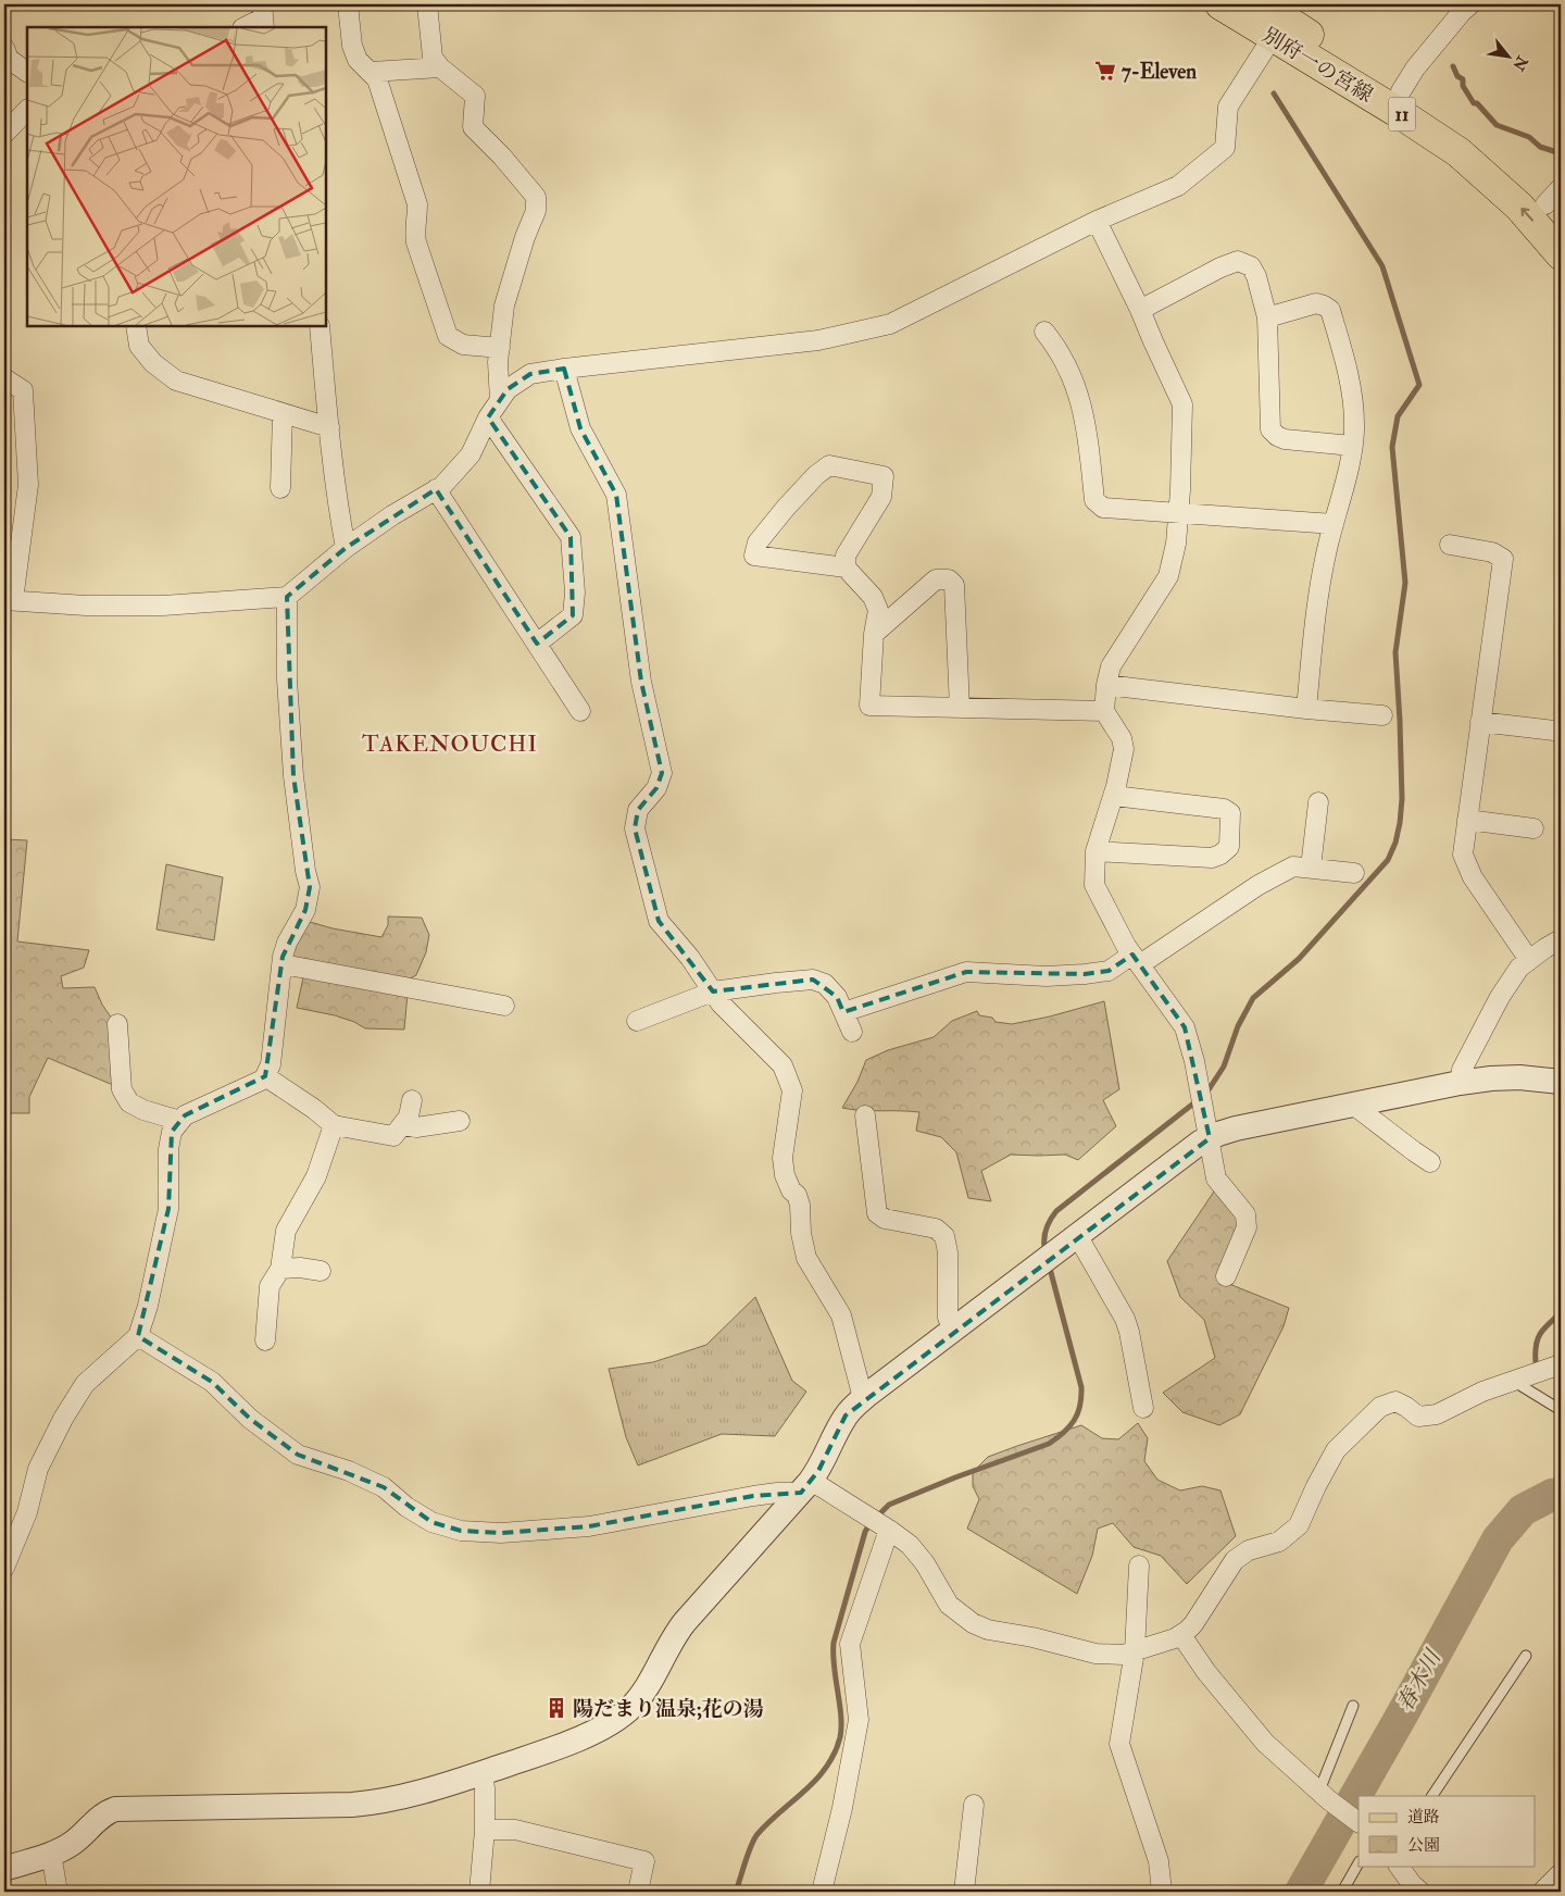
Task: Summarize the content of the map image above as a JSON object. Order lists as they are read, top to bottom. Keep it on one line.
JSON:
{"streets":{"main road":["別府一の宮線","11"]},"districts":["TAKENOUCHI"],"water":["春木川"],"places":{"supermarket":["7-Eleven"],"building":["陽だまり温泉;花の湯"]},"legend":["道路","公園"],"north":"bottom right"}
